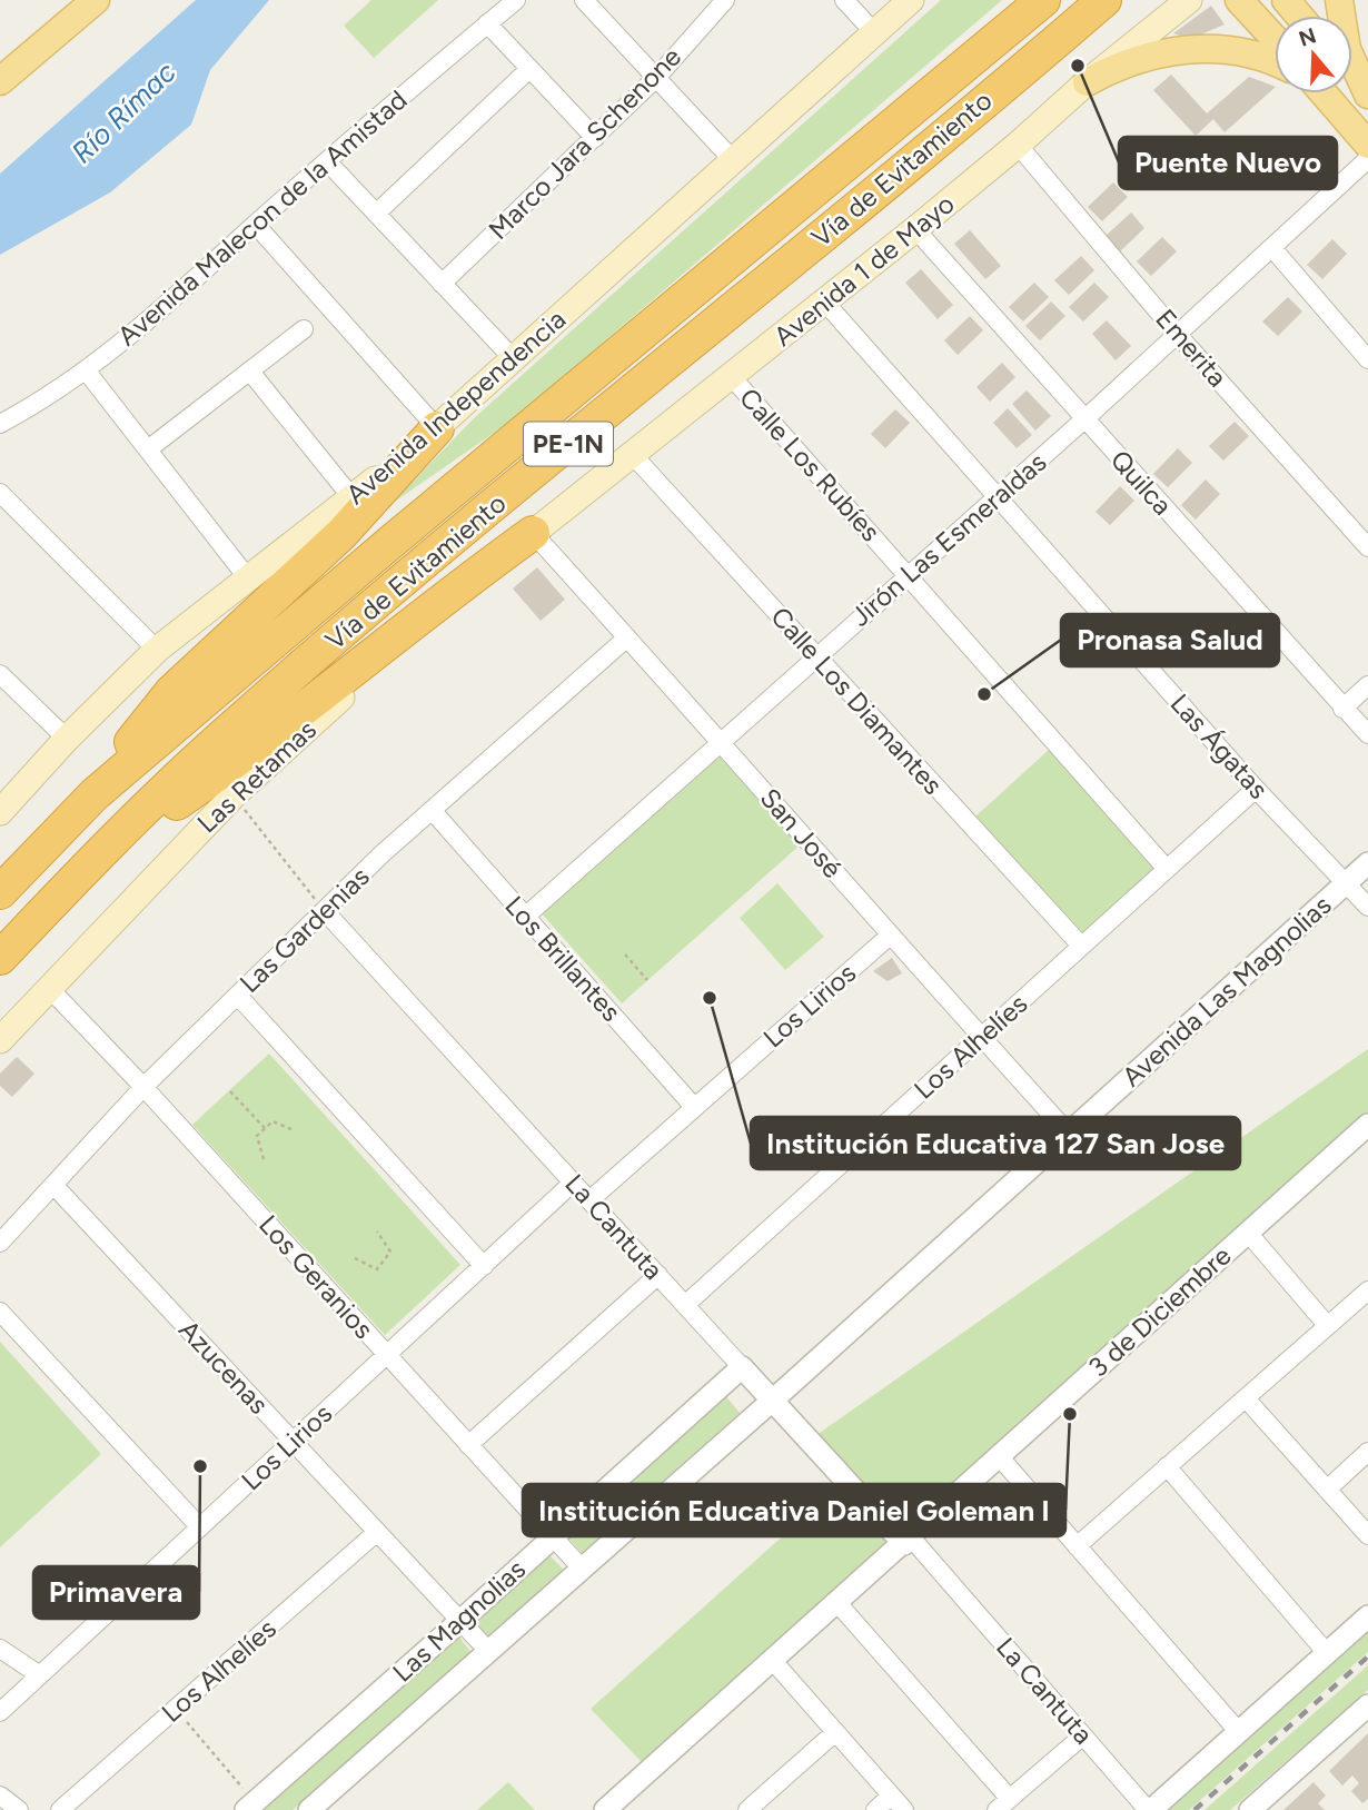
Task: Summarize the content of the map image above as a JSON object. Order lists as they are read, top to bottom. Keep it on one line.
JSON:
{"streets":{"highway":["Vía de Evitamiento","PE-1N"],"main road":["Avenida 1 de Mayo","Avenida Independencia","Las Retamas"],"street":["Marco Jara Schenone","Avenida Malecon de la Amistad","Emerita","Calle Los Rubíes","Quilca","Jirón Las Esmeraldas","Calle Los Diamantes","Las Ágatas","San José","Las Gardenias","Los Brillantes","Avenida Las Magnolias","Los Lirios","Los Alhelíes","La Cantuta","Los Geranios","3 de Diciembre","Azucenas","Las Magnolias"]},"crossings":[["Avenida 1 de Mayo","Emerita"],["Avenida 1 de Mayo","Calle Los Rubíes"],["Avenida 1 de Mayo","Quilca"],["Avenida 1 de Mayo","Calle Los Diamantes"],["Avenida 1 de Mayo","Las Ágatas"],["Avenida 1 de Mayo","Las Retamas"],["Avenida 1 de Mayo","San José"],["Emerita","Jirón Las Esmeraldas"],["Calle Los Rubíes","Jirón Las Esmeraldas"],["Calle Los Rubíes","Los Alhelíes"],["Quilca","Jirón Las Esmeraldas"],["Jirón Las Esmeraldas","Calle Los Diamantes"],["Jirón Las Esmeraldas","Las Ágatas"],["Jirón Las Esmeraldas","San José"],["Jirón Las Esmeraldas","Los Brillantes"],["Calle Los Diamantes","Los Alhelíes"],["Las Ágatas","Avenida Las Magnolias"],["Las Ágatas","Los Alhelíes"],["Las Retamas","San José"],["Las Retamas","Los Geranios"],["San José","Las Gardenias"],["San José","Avenida Las Magnolias"],["San José","Los Lirios"],["San José","Los Alhelíes"],["Las Gardenias","Los Brillantes"],["Las Gardenias","La Cantuta"],["Las Gardenias","Los Geranios"],["Las Gardenias","Azucenas"],["Los Brillantes","Los Lirios"],["Avenida Las Magnolias","La Cantuta"],["Avenida Las Magnolias","Las Magnolias"],["Los Lirios","La Cantuta"],["Los Lirios","Los Geranios"],["Los Lirios","Azucenas"],["Los Alhelíes","La Cantuta"],["Los Alhelíes","Azucenas"],["La Cantuta","3 de Diciembre"],["La Cantuta","Las Magnolias"],["Los Geranios","Las Magnolias"],["Azucenas","Las Magnolias"]],"water":["Río Rímac"],"places":["Puente Nuevo","Pronasa Salud","Institución Educativa 127 San Jose","Institución Educativa Daniel Goleman I","Primavera"],"north":"top"}
